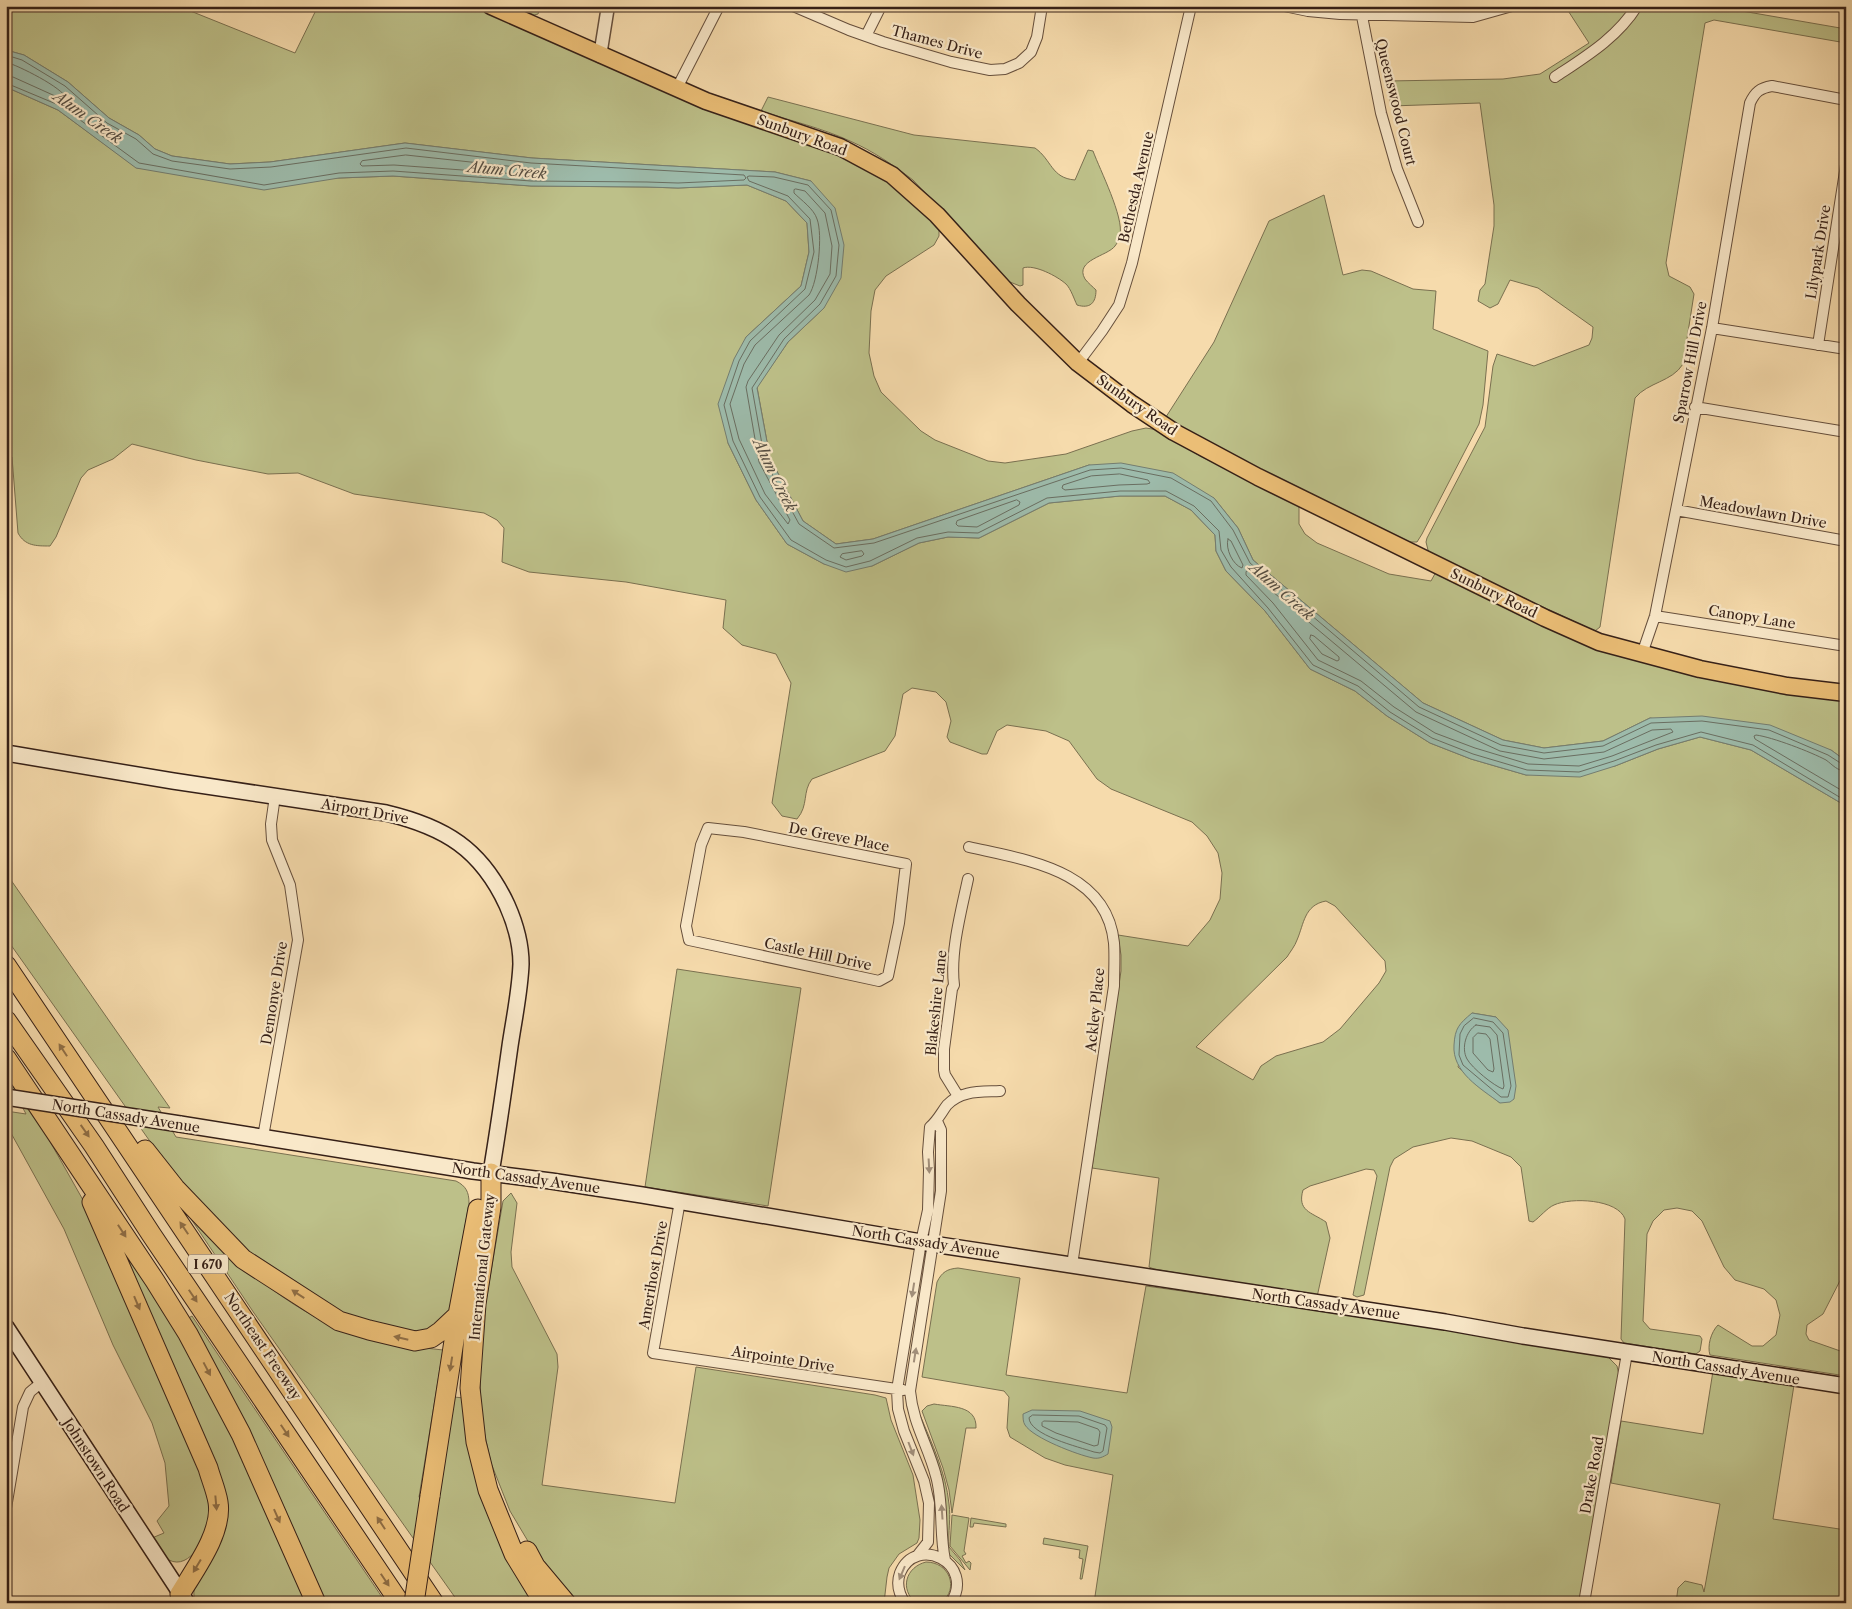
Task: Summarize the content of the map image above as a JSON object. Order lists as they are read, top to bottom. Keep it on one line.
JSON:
{"streets":{"highway":["I 670","International Gateway","Northeast Freeway"],"main road":["Sunbury Road","Airport Drive","North Cassady Avenue","Johnstown Road"],"street":["Thames Drive","Queenswood Court","Bethesda Avenue","Lilypark Drive","Sparrow Hill Drive","Meadowlawn Drive","Canopy Lane","De Greve Place","Castle Hill Drive","Demonye Drive","Blakeshire Lane","Ackley Place","Amerihost Drive","Airpointe Drive","Drake Road"]},"crossings":[["Sunbury Road","Bethesda Avenue"],["Sunbury Road","Sparrow Hill Drive"],["Sparrow Hill Drive","Meadowlawn Drive"],["Sparrow Hill Drive","Canopy Lane"],["Airport Drive","Demonye Drive"],["Airport Drive","North Cassady Avenue"],["Airport Drive","International Gateway"],["De Greve Place","Castle Hill Drive"],["Demonye Drive","North Cassady Avenue"],["Ackley Place","North Cassady Avenue"],["North Cassady Avenue","International Gateway"],["North Cassady Avenue","Amerihost Drive"],["North Cassady Avenue","Drake Road"],["International Gateway","Northeast Freeway"],["Amerihost Drive","Airpointe Drive"]],"water":["Alum Creek"]}
